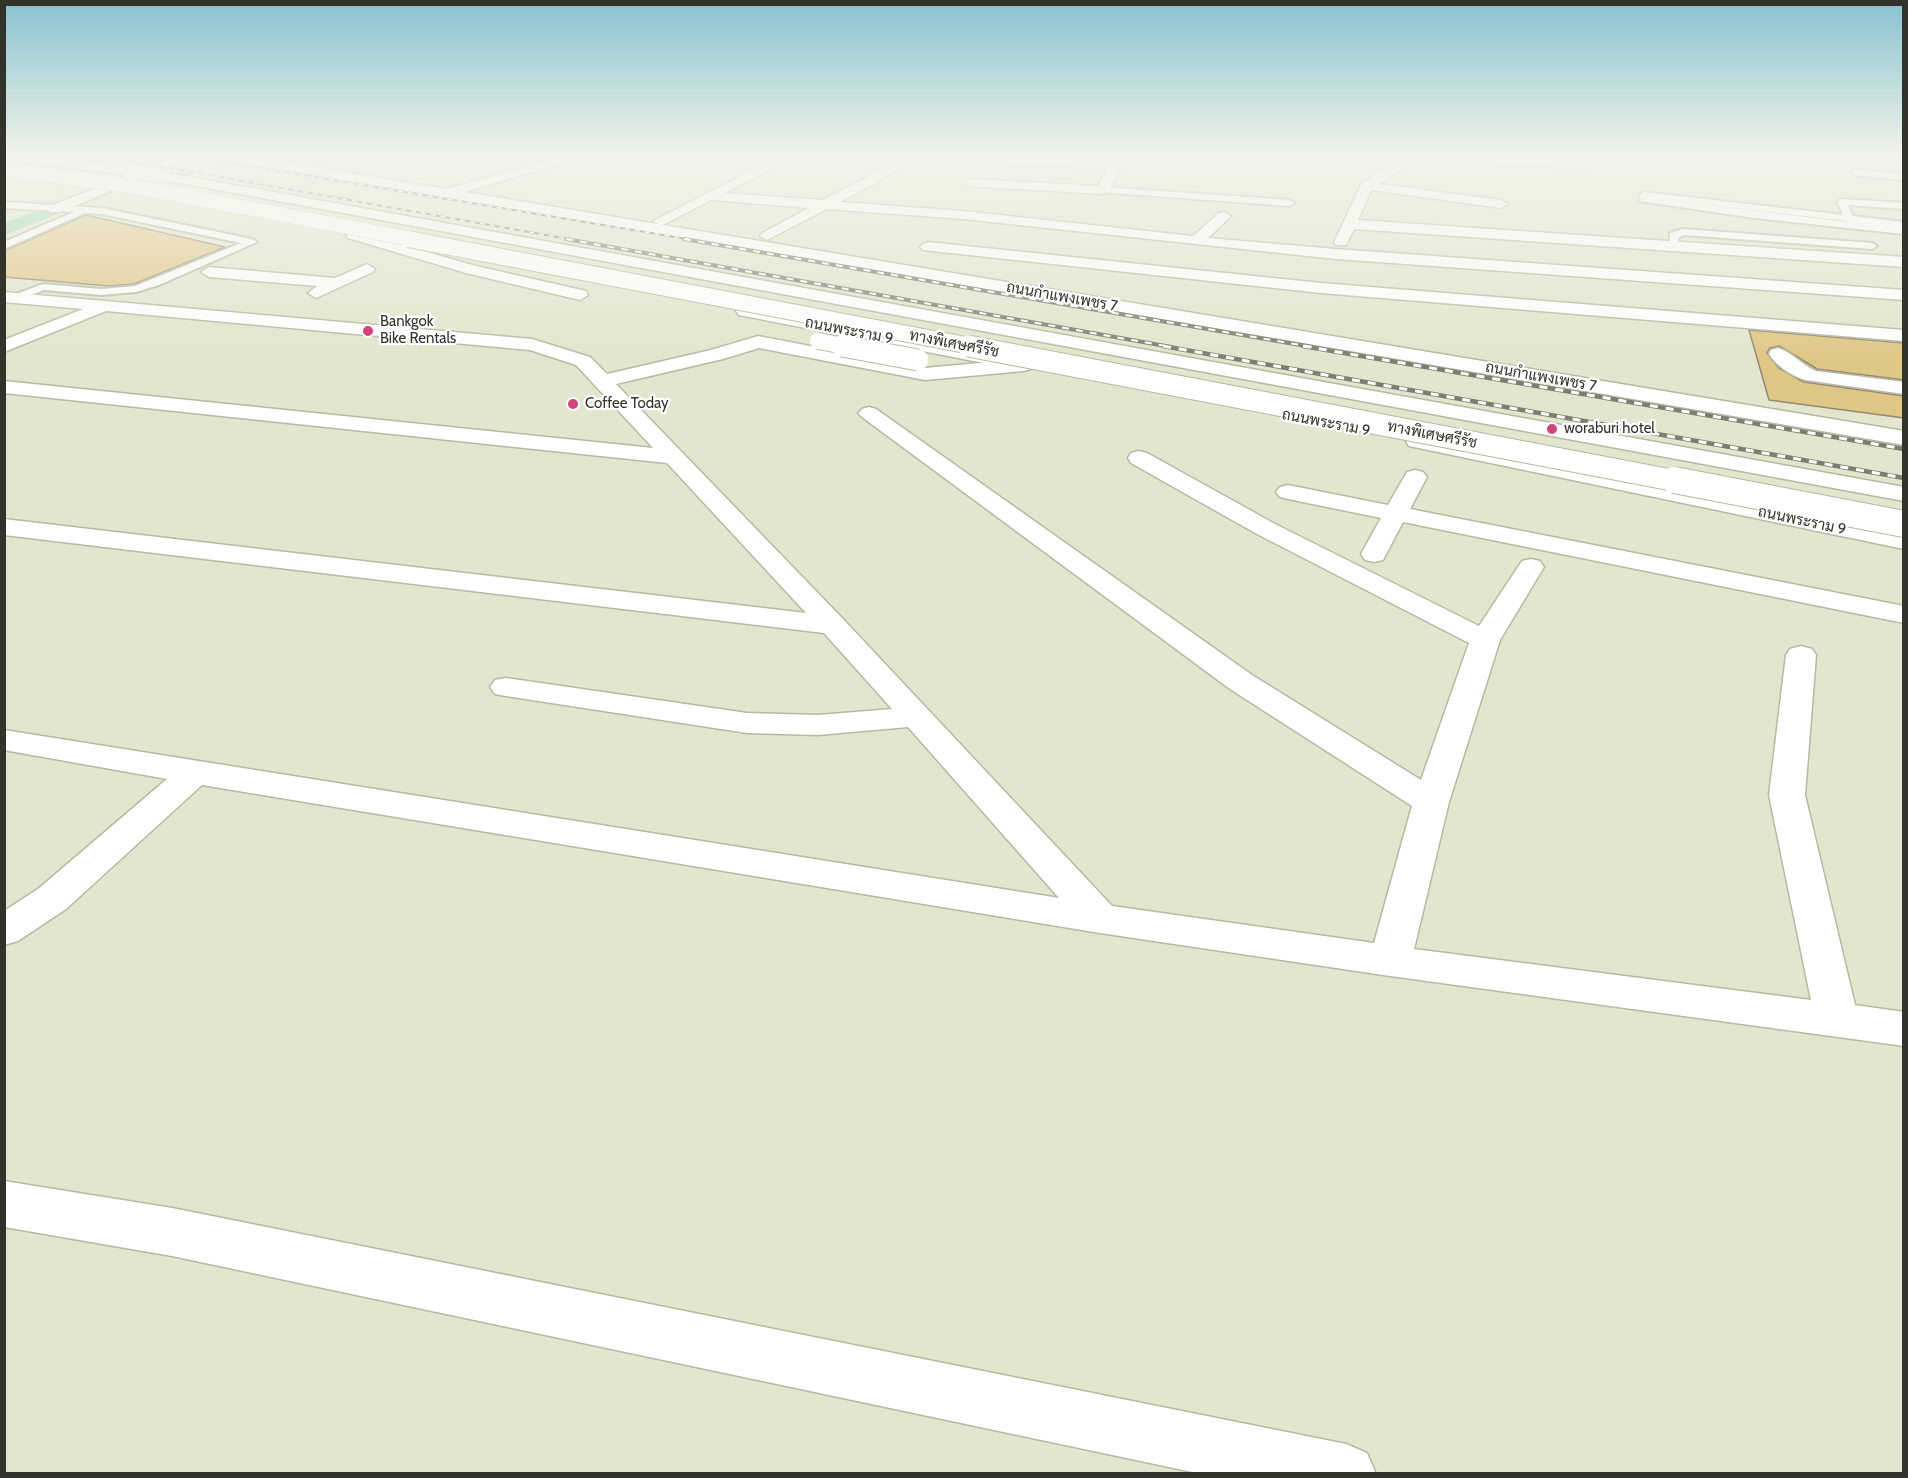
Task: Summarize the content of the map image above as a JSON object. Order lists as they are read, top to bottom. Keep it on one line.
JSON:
{"streets":{"main road":["ถนนกำแพงเพชร 7","ถนนพระราม 9","ทางพิเศษศรีรัช"]},"places":["Bankgok Bike Rentals","Coffee Today","woraburi hotel"]}
